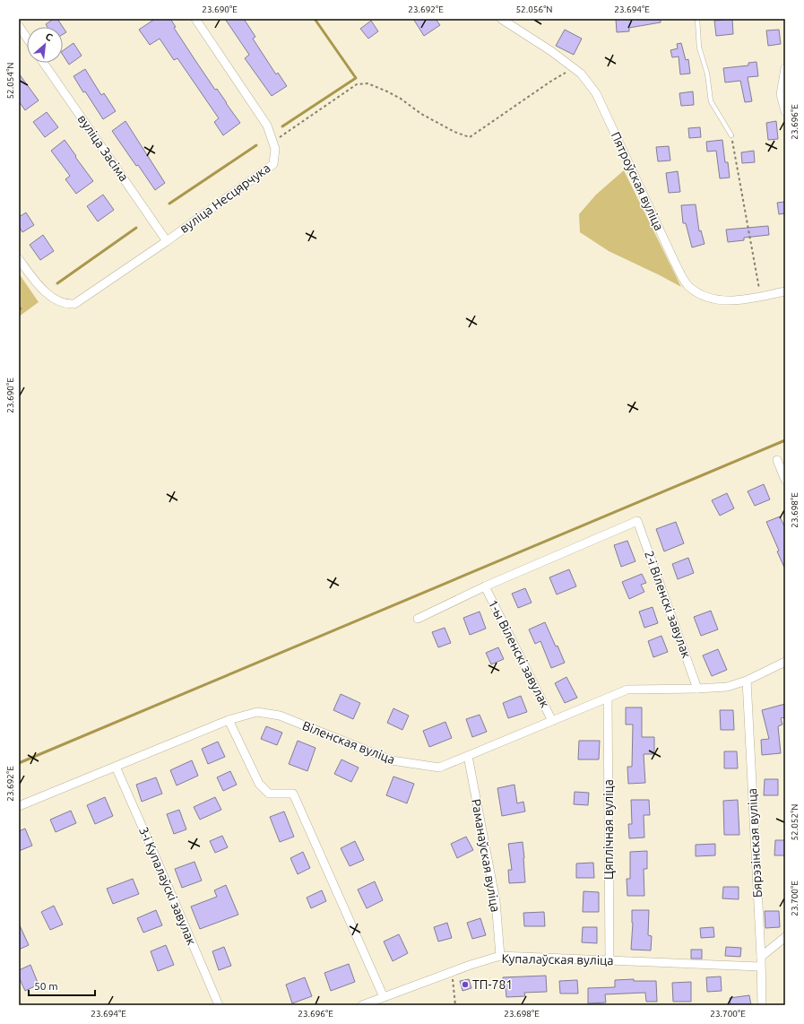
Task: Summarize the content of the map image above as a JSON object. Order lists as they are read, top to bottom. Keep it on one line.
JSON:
{"streets":{"street":["вуліца Засіма","Пятроўская вуліца","вуліца Несцярчука","2-і Віленскі завулак","1-ы Віленскі завулак","Віленская вуліца","Цяплічная вуліца","Бярэзінская вуліца","Раманаўская вуліца","3-і Купалаўскі завулак","Купалаўская вуліца"]},"crossings":[["вуліца Засіма","вуліца Несцярчука"],["2-і Віленскі завулак","1-ы Віленскі завулак"],["2-і Віленскі завулак","Віленская вуліца"],["1-ы Віленскі завулак","Віленская вуліца"],["Віленская вуліца","Цяплічная вуліца"],["Віленская вуліца","Бярэзінская вуліца"],["Віленская вуліца","Раманаўская вуліца"],["Віленская вуліца","3-і Купалаўскі завулак"],["Цяплічная вуліца","Купалаўская вуліца"],["Бярэзінская вуліца","Купалаўская вуліца"],["Раманаўская вуліца","Купалаўская вуліца"]],"places":["ТП-781"],"scale_bar":"50 m","north":"top right","coordinates":["23.690°E","23.692°E","52.056°N","23.694°E","52.054°N","23.696°E","23.698°E","52.052°N","23.700°E"]}
